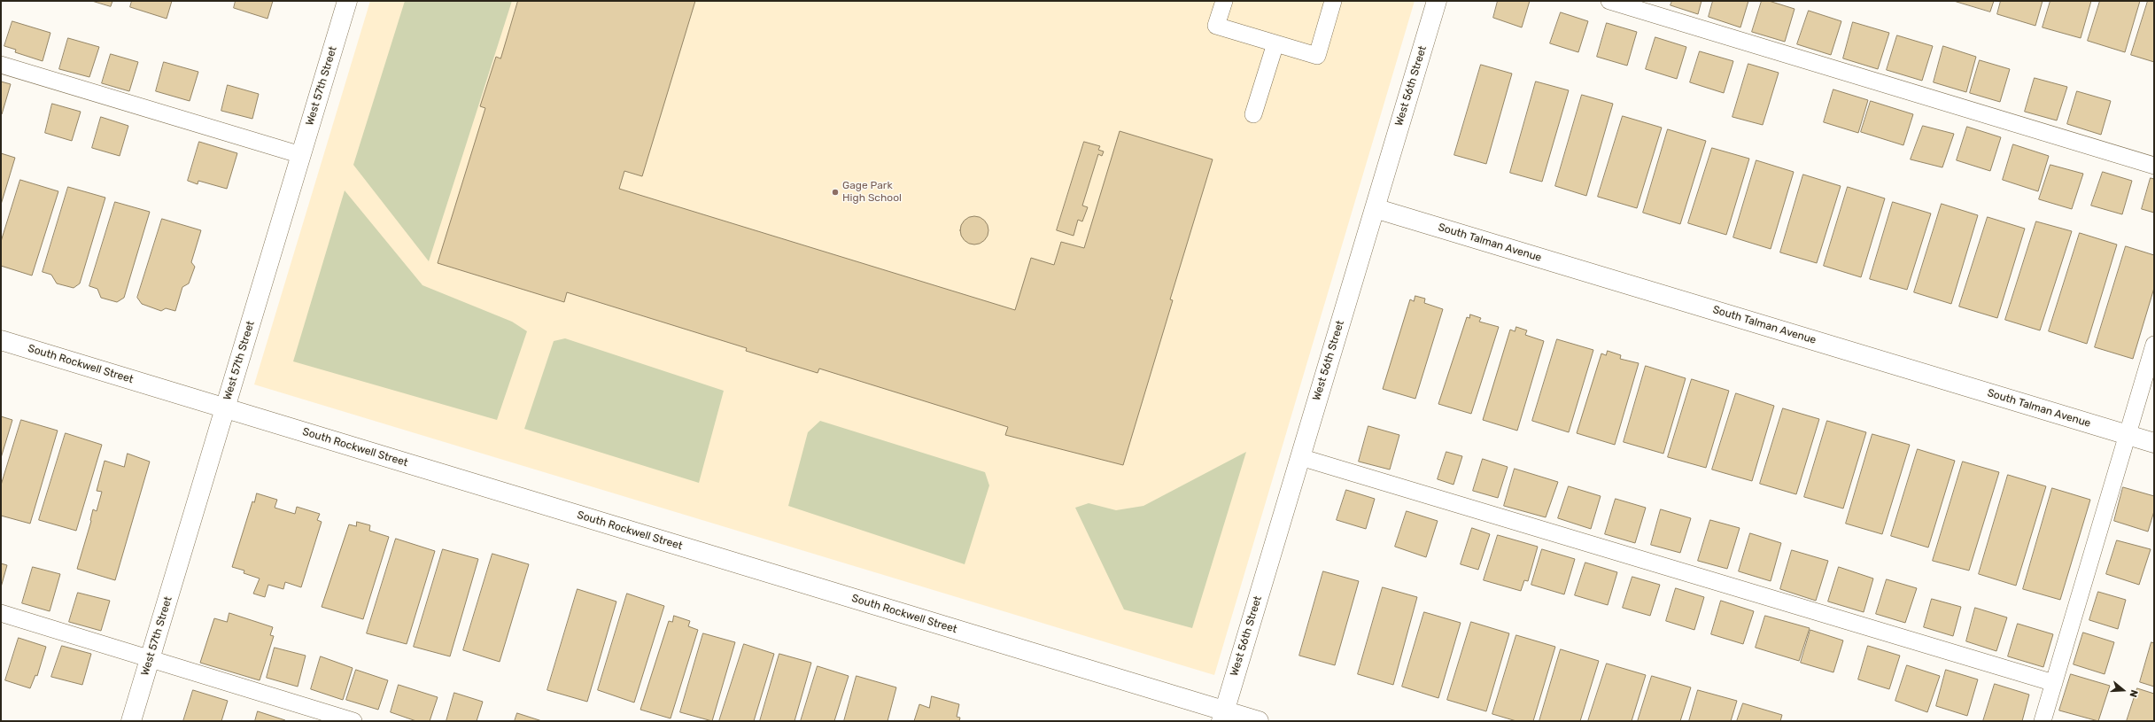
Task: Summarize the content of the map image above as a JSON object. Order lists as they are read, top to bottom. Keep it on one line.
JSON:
{"streets":{"street":["West 57th Street","West 56th Street","South Talman Avenue","South Rockwell Street"]},"crossings":[["West 57th Street","South Rockwell Street"],["West 56th Street","South Talman Avenue"],["West 56th Street","South Rockwell Street"]],"places":["Gage Park High School"],"north":"right"}
